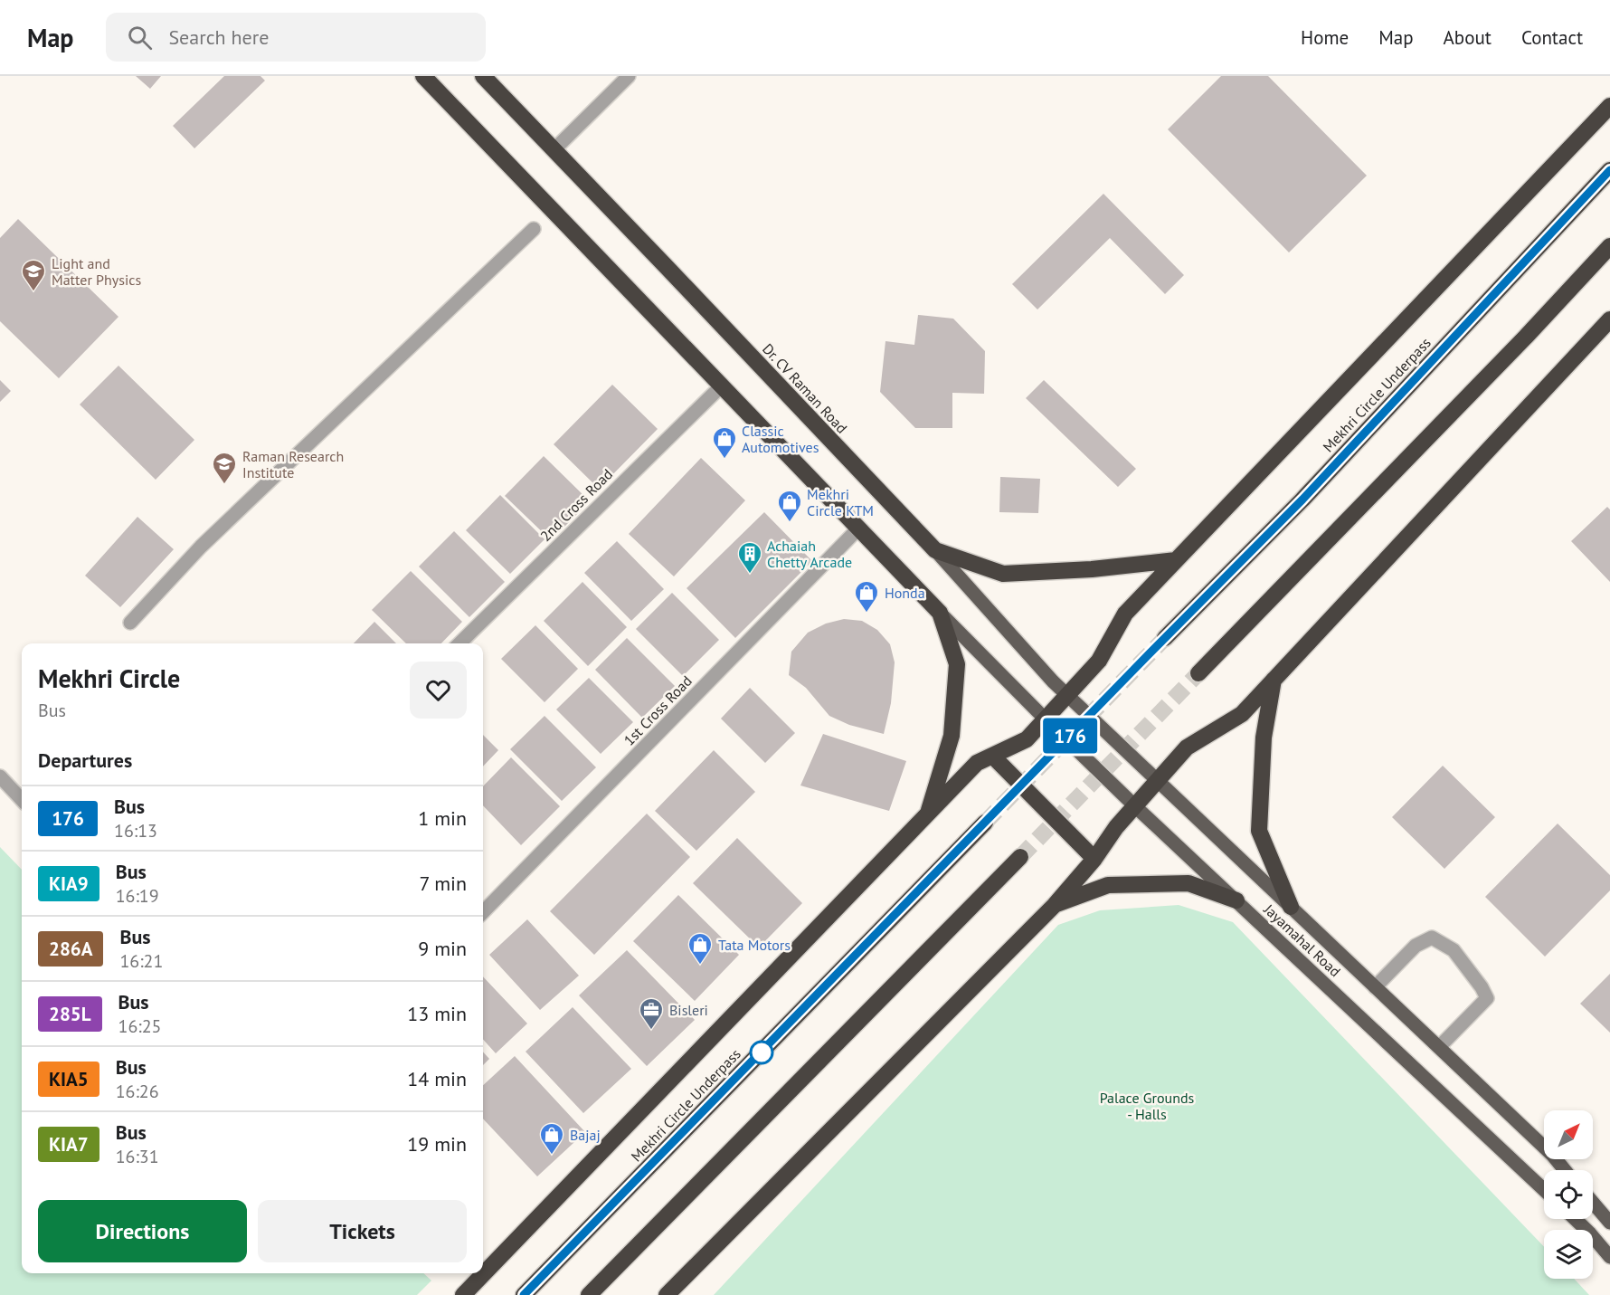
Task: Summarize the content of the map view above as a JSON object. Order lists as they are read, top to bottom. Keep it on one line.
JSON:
{"streets":{"highway":["Dr. CV Raman Road","Mekhri Circle Underpass"],"main road":["Jayamahal Road"],"street":["2nd Cross Road","1st Cross Road"]},"crossings":[["Dr. CV Raman Road","Jayamahal Road"]],"parks":["Palace Grounds - Halls"],"places":{"school or university":["Light and Matter Physics","Raman Research Institute"],"shop":["Classic Automotives","Mekhri Circle KTM","Honda","Tata Motors","Bajaj"],"building":["Achaiah Chetty Arcade"],"office":["Bisleri"]},"lines":["bus line 176"],"north":"top right","page":{"header":"Map","search":"Search here","nav":["Home","Map","About","Contact"],"on_map":"176","heading":[["Mekhri Circle","Bus"],"Departures"],"list":[{"mark":"176","name":"Bus","note":"16:13","value":"1 min"},{"mark":"KIA9","name":"Bus","note":"16:19","value":"7 min"},{"mark":"286A","name":"Bus","note":"16:21","value":"9 min"},{"mark":"285L","name":"Bus","note":"16:25","value":"13 min"},{"mark":"KIA5","name":"Bus","note":"16:26","value":"14 min"},{"mark":"KIA7","name":"Bus","note":"16:31","value":"19 min"}],"buttons":["Directions","Tickets"]}}
